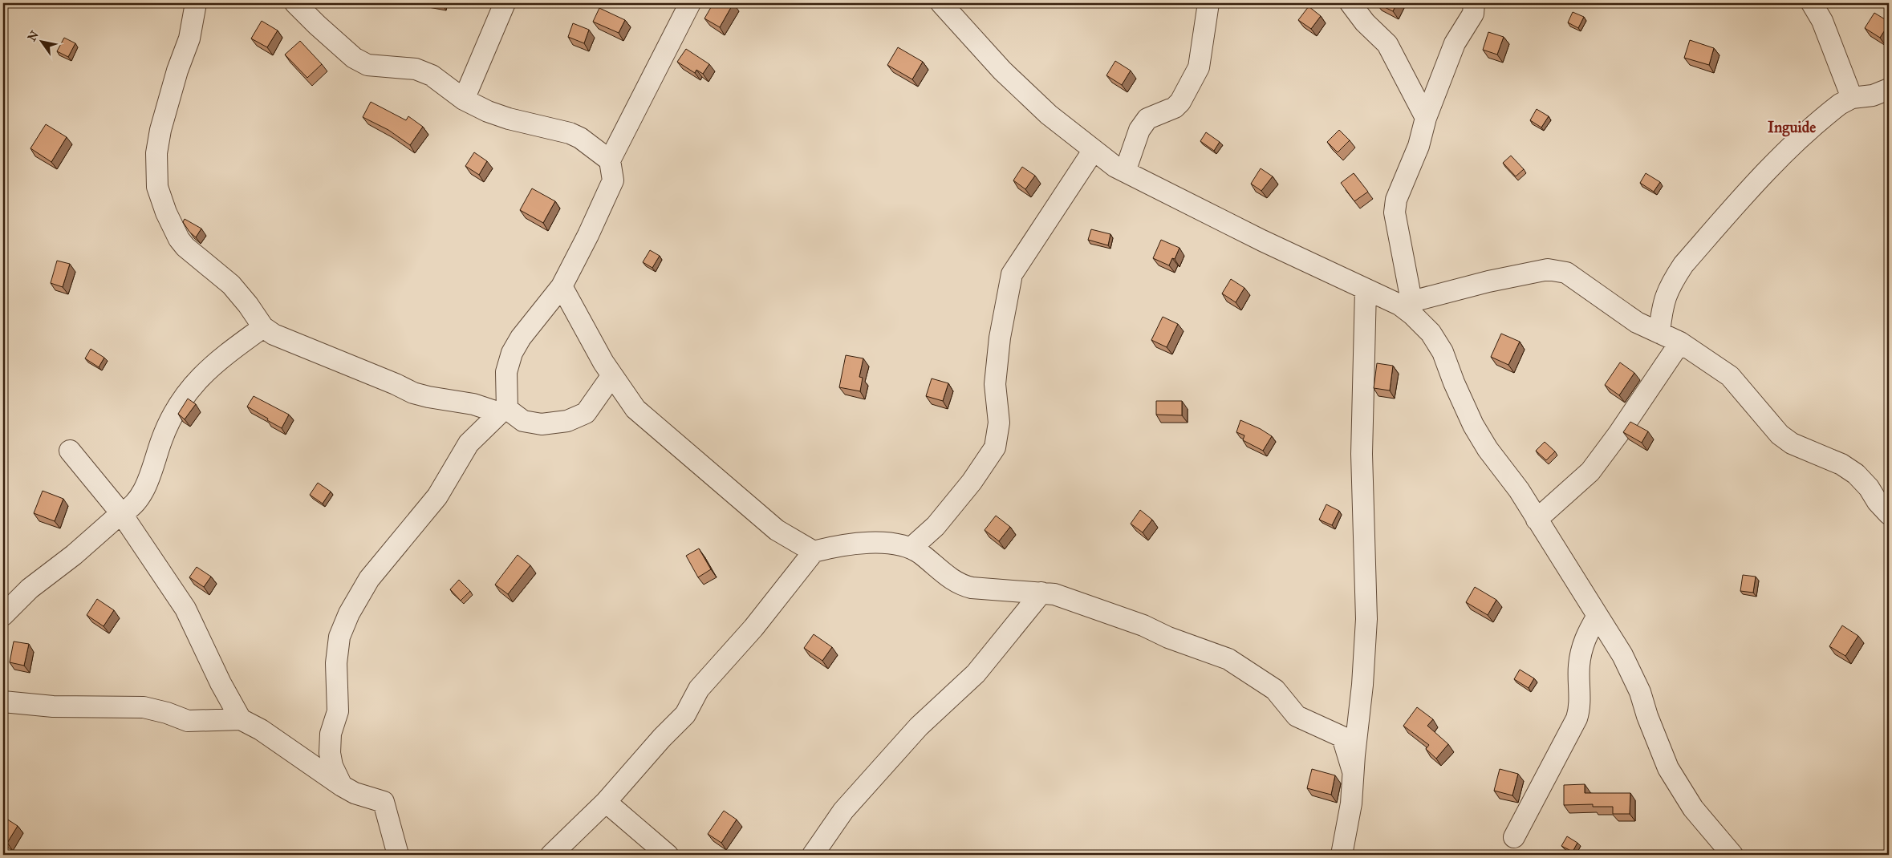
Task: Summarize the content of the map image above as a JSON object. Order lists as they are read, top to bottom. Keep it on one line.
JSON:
{"districts":["Inguide"],"north":"top left"}
